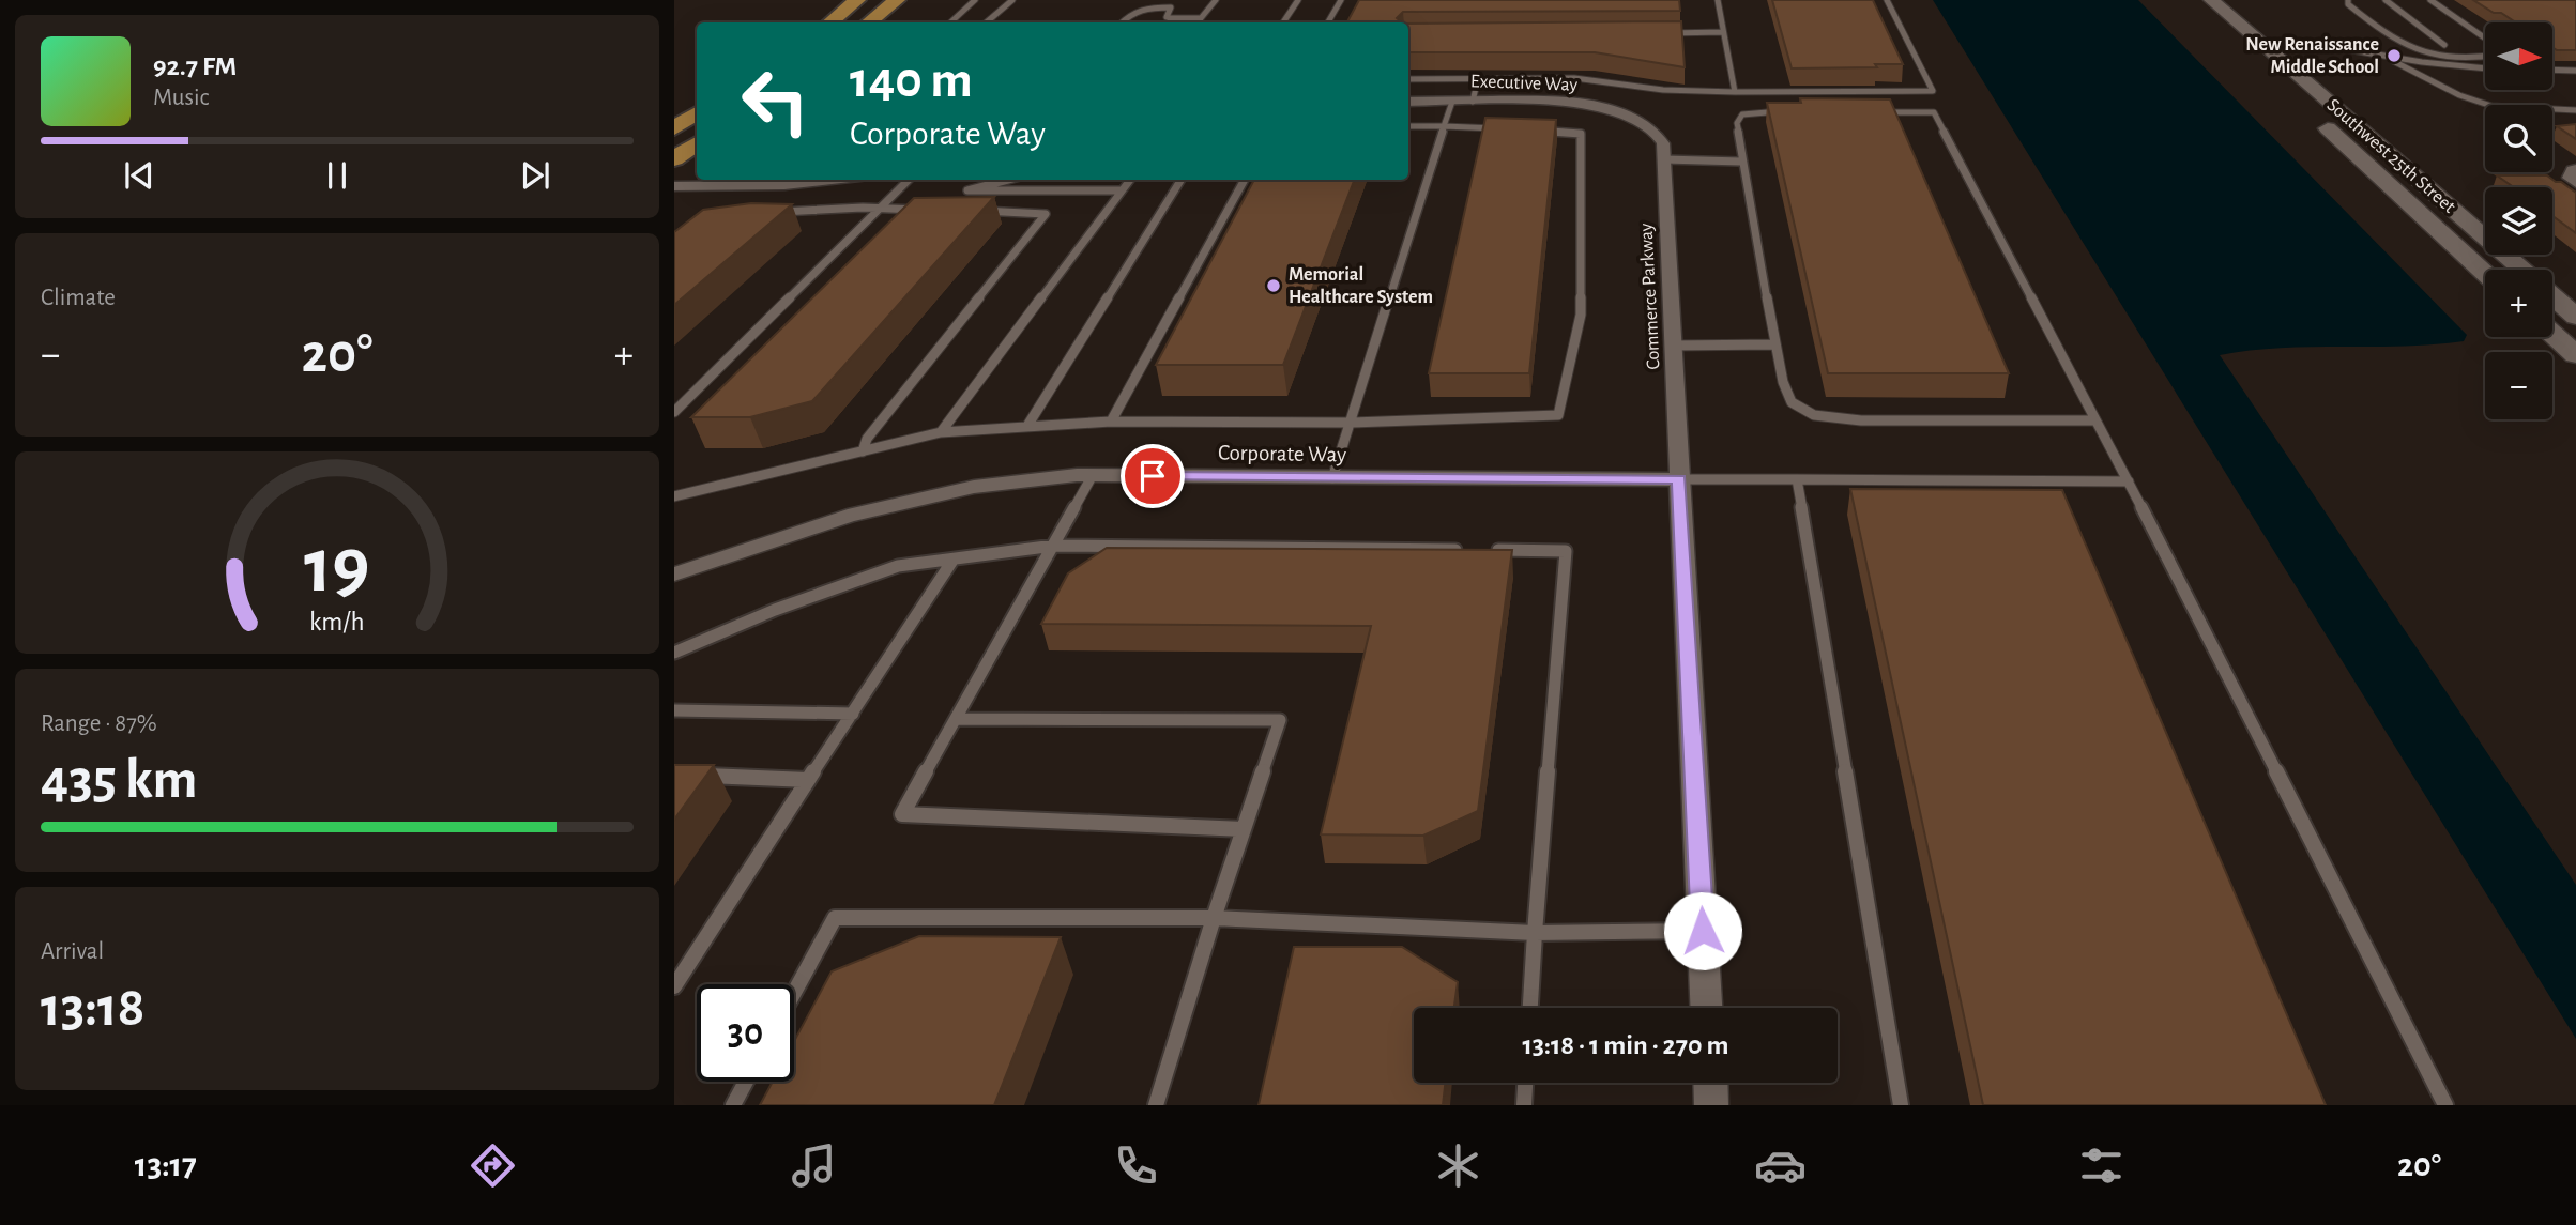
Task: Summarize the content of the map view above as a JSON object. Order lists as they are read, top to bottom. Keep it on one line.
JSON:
{"streets":{"street":["Executive Way","Southwest 25th Street","Commerce Parkway","Corporate Way"]},"crossings":[["Executive Way","Commerce Parkway"],["Commerce Parkway","Corporate Way"]],"places":["New Renaissance Middle School","Memorial Healthcare System"],"north":"right","page":{"map_buttons":["+","−"],"turn":["140 m","Corporate Way"],"song":["92.7 FM","Music"],"tile":["Climate",["Range · 87%","435 km"],["Arrival","13:18"]],"heat":["−","20°","+"],"limit":"30","trip":"13:18 · 1 min · 270 m","tabs":["13:17","20°"],"gauge":["19","km/h"]}}
